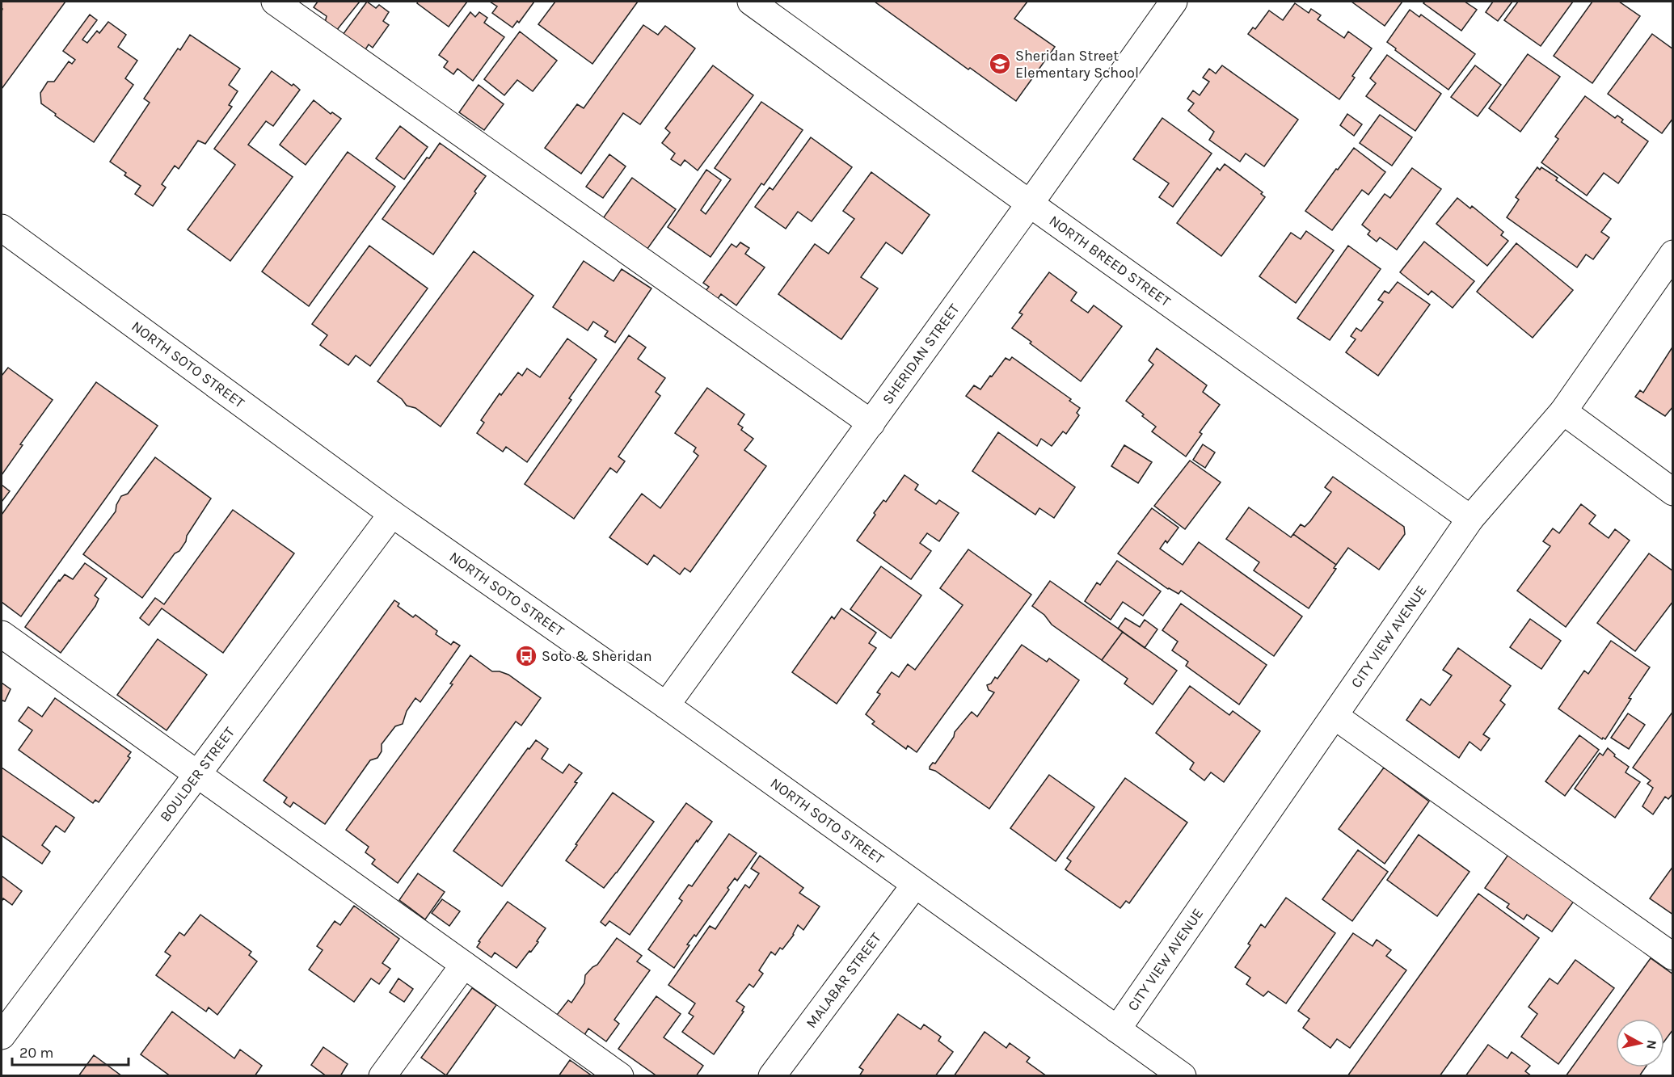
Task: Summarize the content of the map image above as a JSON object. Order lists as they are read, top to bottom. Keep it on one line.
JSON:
{"streets":{"street":["NORTH BREED STREET","SHERIDAN STREET","NORTH SOTO STREET","CITY VIEW AVENUE","BOULDER STREET","MALABAR STREET"]},"crossings":[["NORTH BREED STREET","SHERIDAN STREET"],["NORTH BREED STREET","CITY VIEW AVENUE"],["SHERIDAN STREET","NORTH SOTO STREET"],["NORTH SOTO STREET","CITY VIEW AVENUE"],["NORTH SOTO STREET","BOULDER STREET"],["NORTH SOTO STREET","MALABAR STREET"]],"places":{"school or university":["Sheridan Street Elementary School"],"bus stop":["Soto & Sheridan"]},"scale_bar":"20 m","north":"right"}
